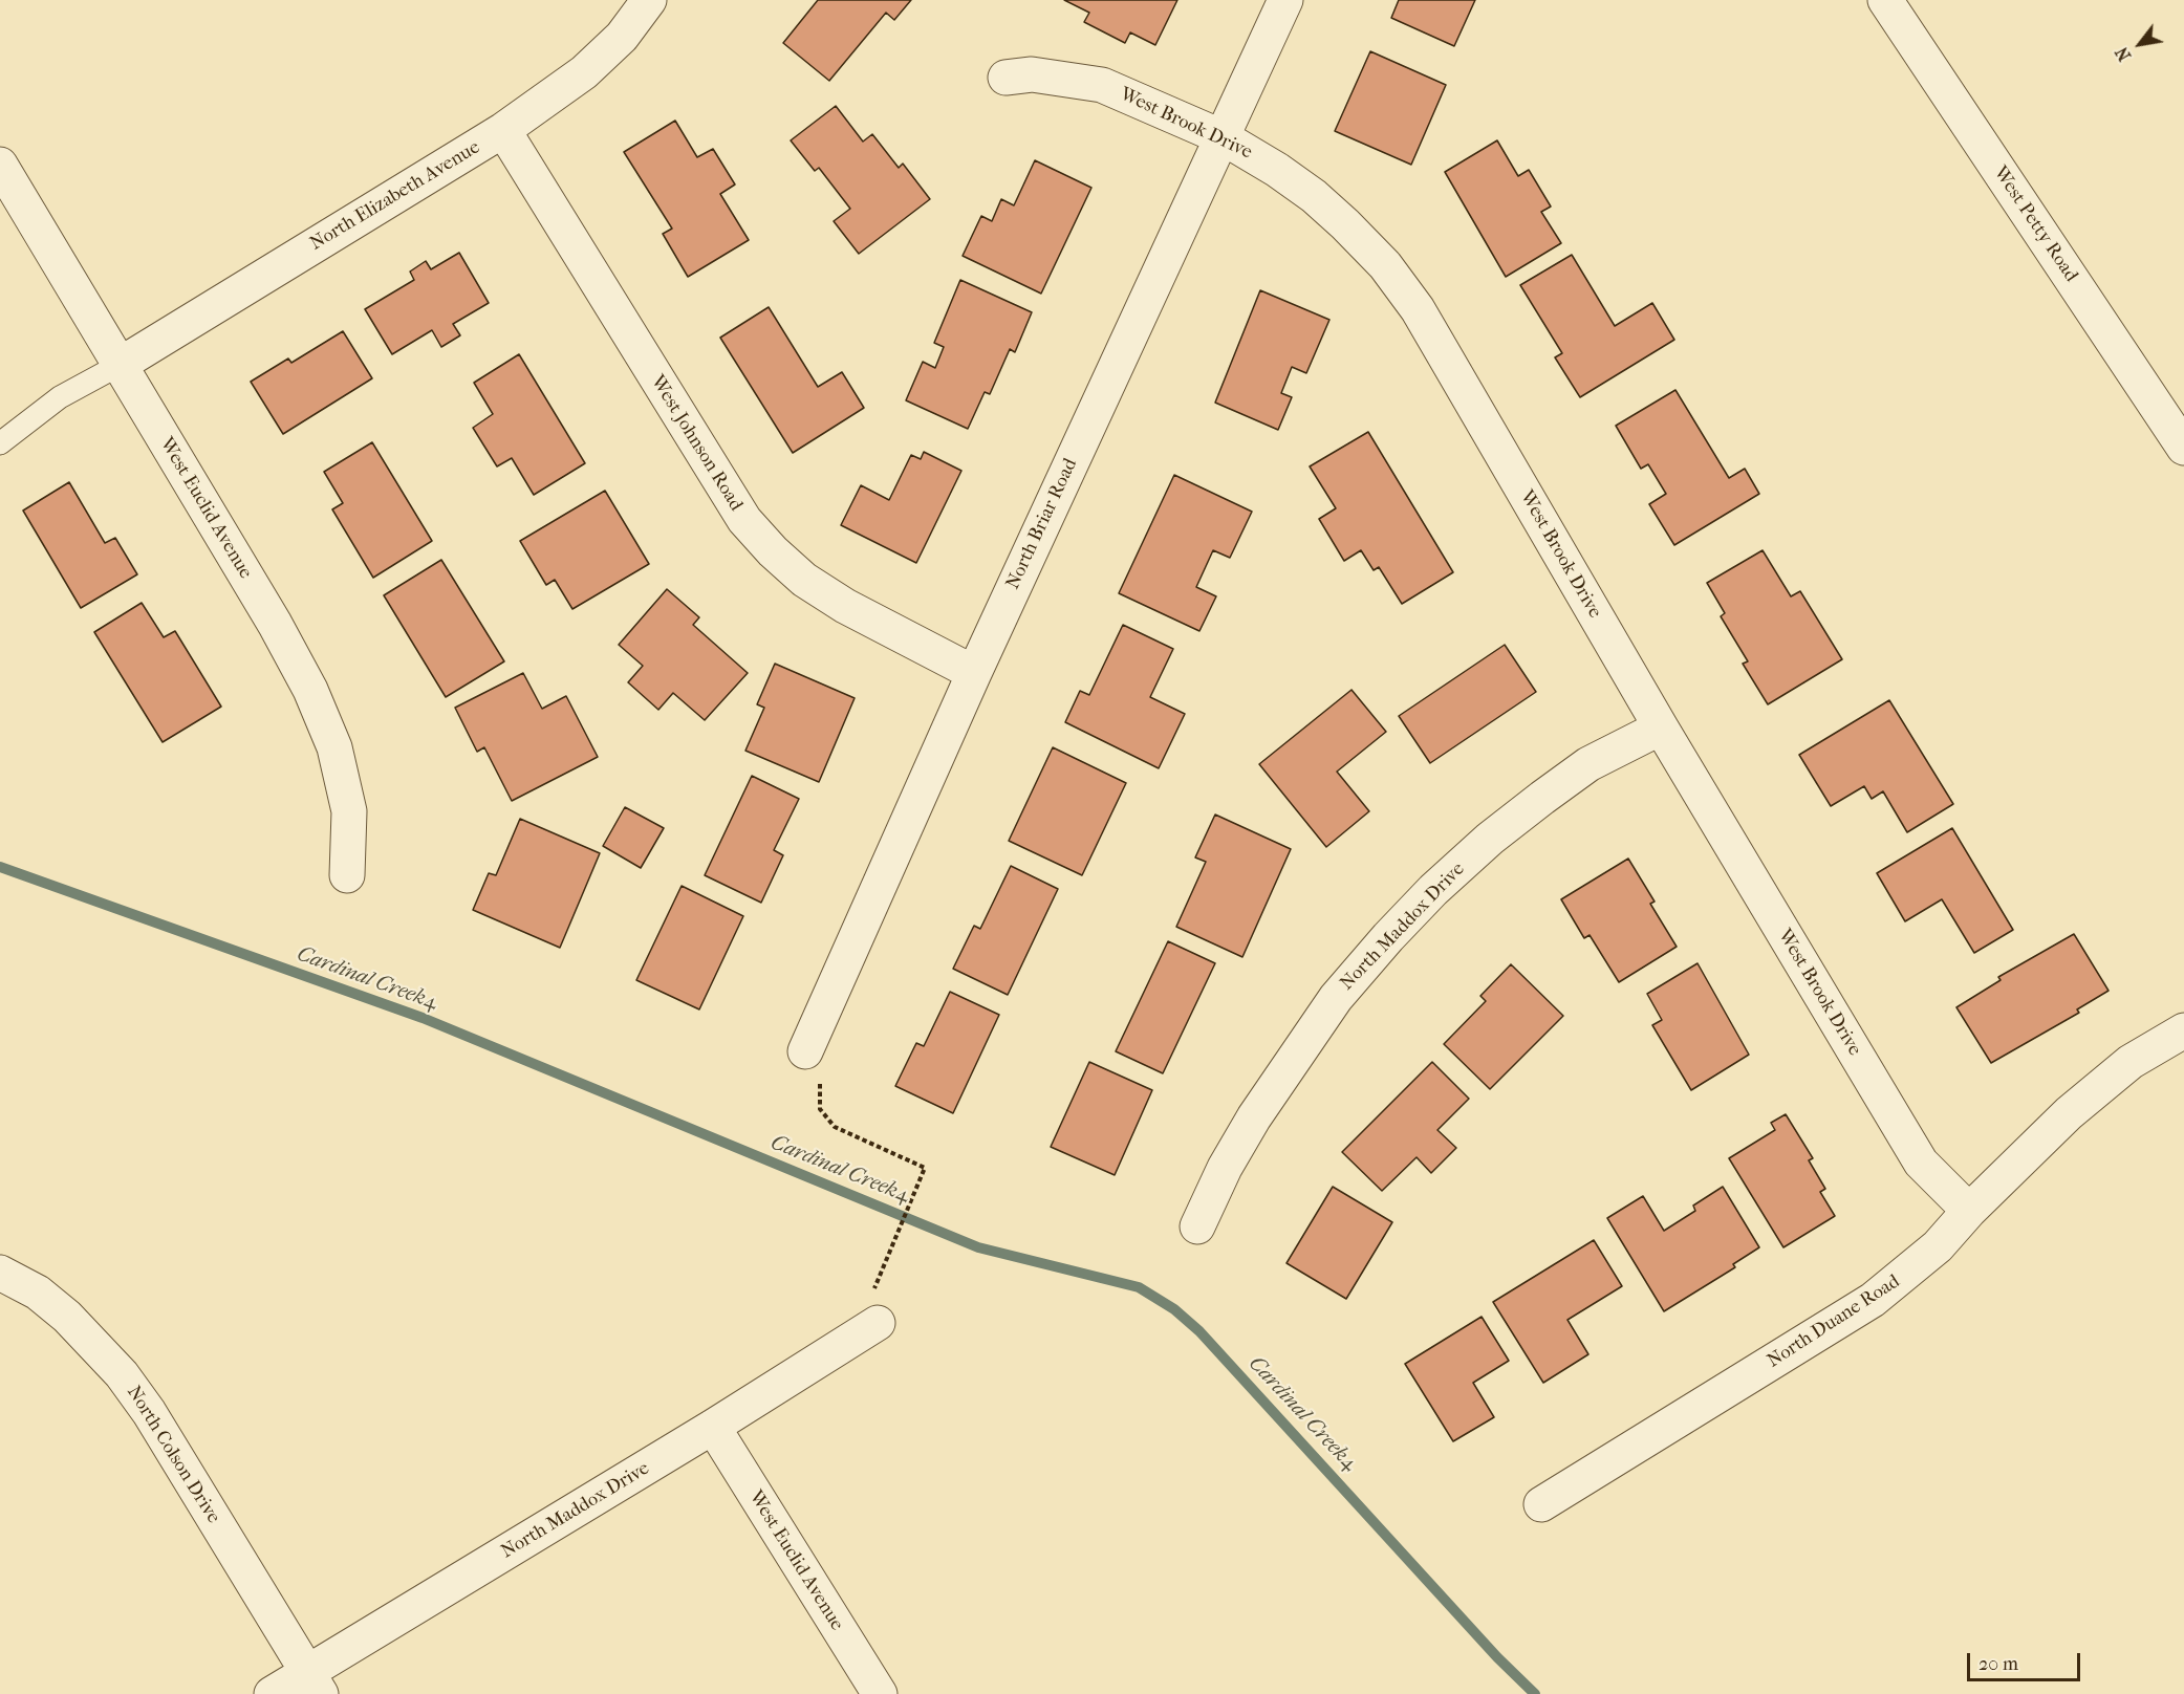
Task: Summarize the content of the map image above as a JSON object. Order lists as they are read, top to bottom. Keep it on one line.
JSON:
{"streets":{"street":["West Brook Drive","North Elizabeth Avenue","West Petty Road","West Johnson Road","West Euclid Avenue","North Briar Road","North Maddox Drive","North Duane Road","North Colson Drive"]},"crossings":[["West Brook Drive","North Briar Road"],["West Brook Drive","North Maddox Drive"],["West Brook Drive","North Duane Road"],["North Elizabeth Avenue","West Johnson Road"],["North Elizabeth Avenue","West Euclid Avenue"],["West Johnson Road","North Briar Road"],["West Euclid Avenue","North Maddox Drive"],["North Maddox Drive","North Colson Drive"]],"water":["Cardinal Creek4"],"scale_bar":"20 m","north":"bottom left"}
